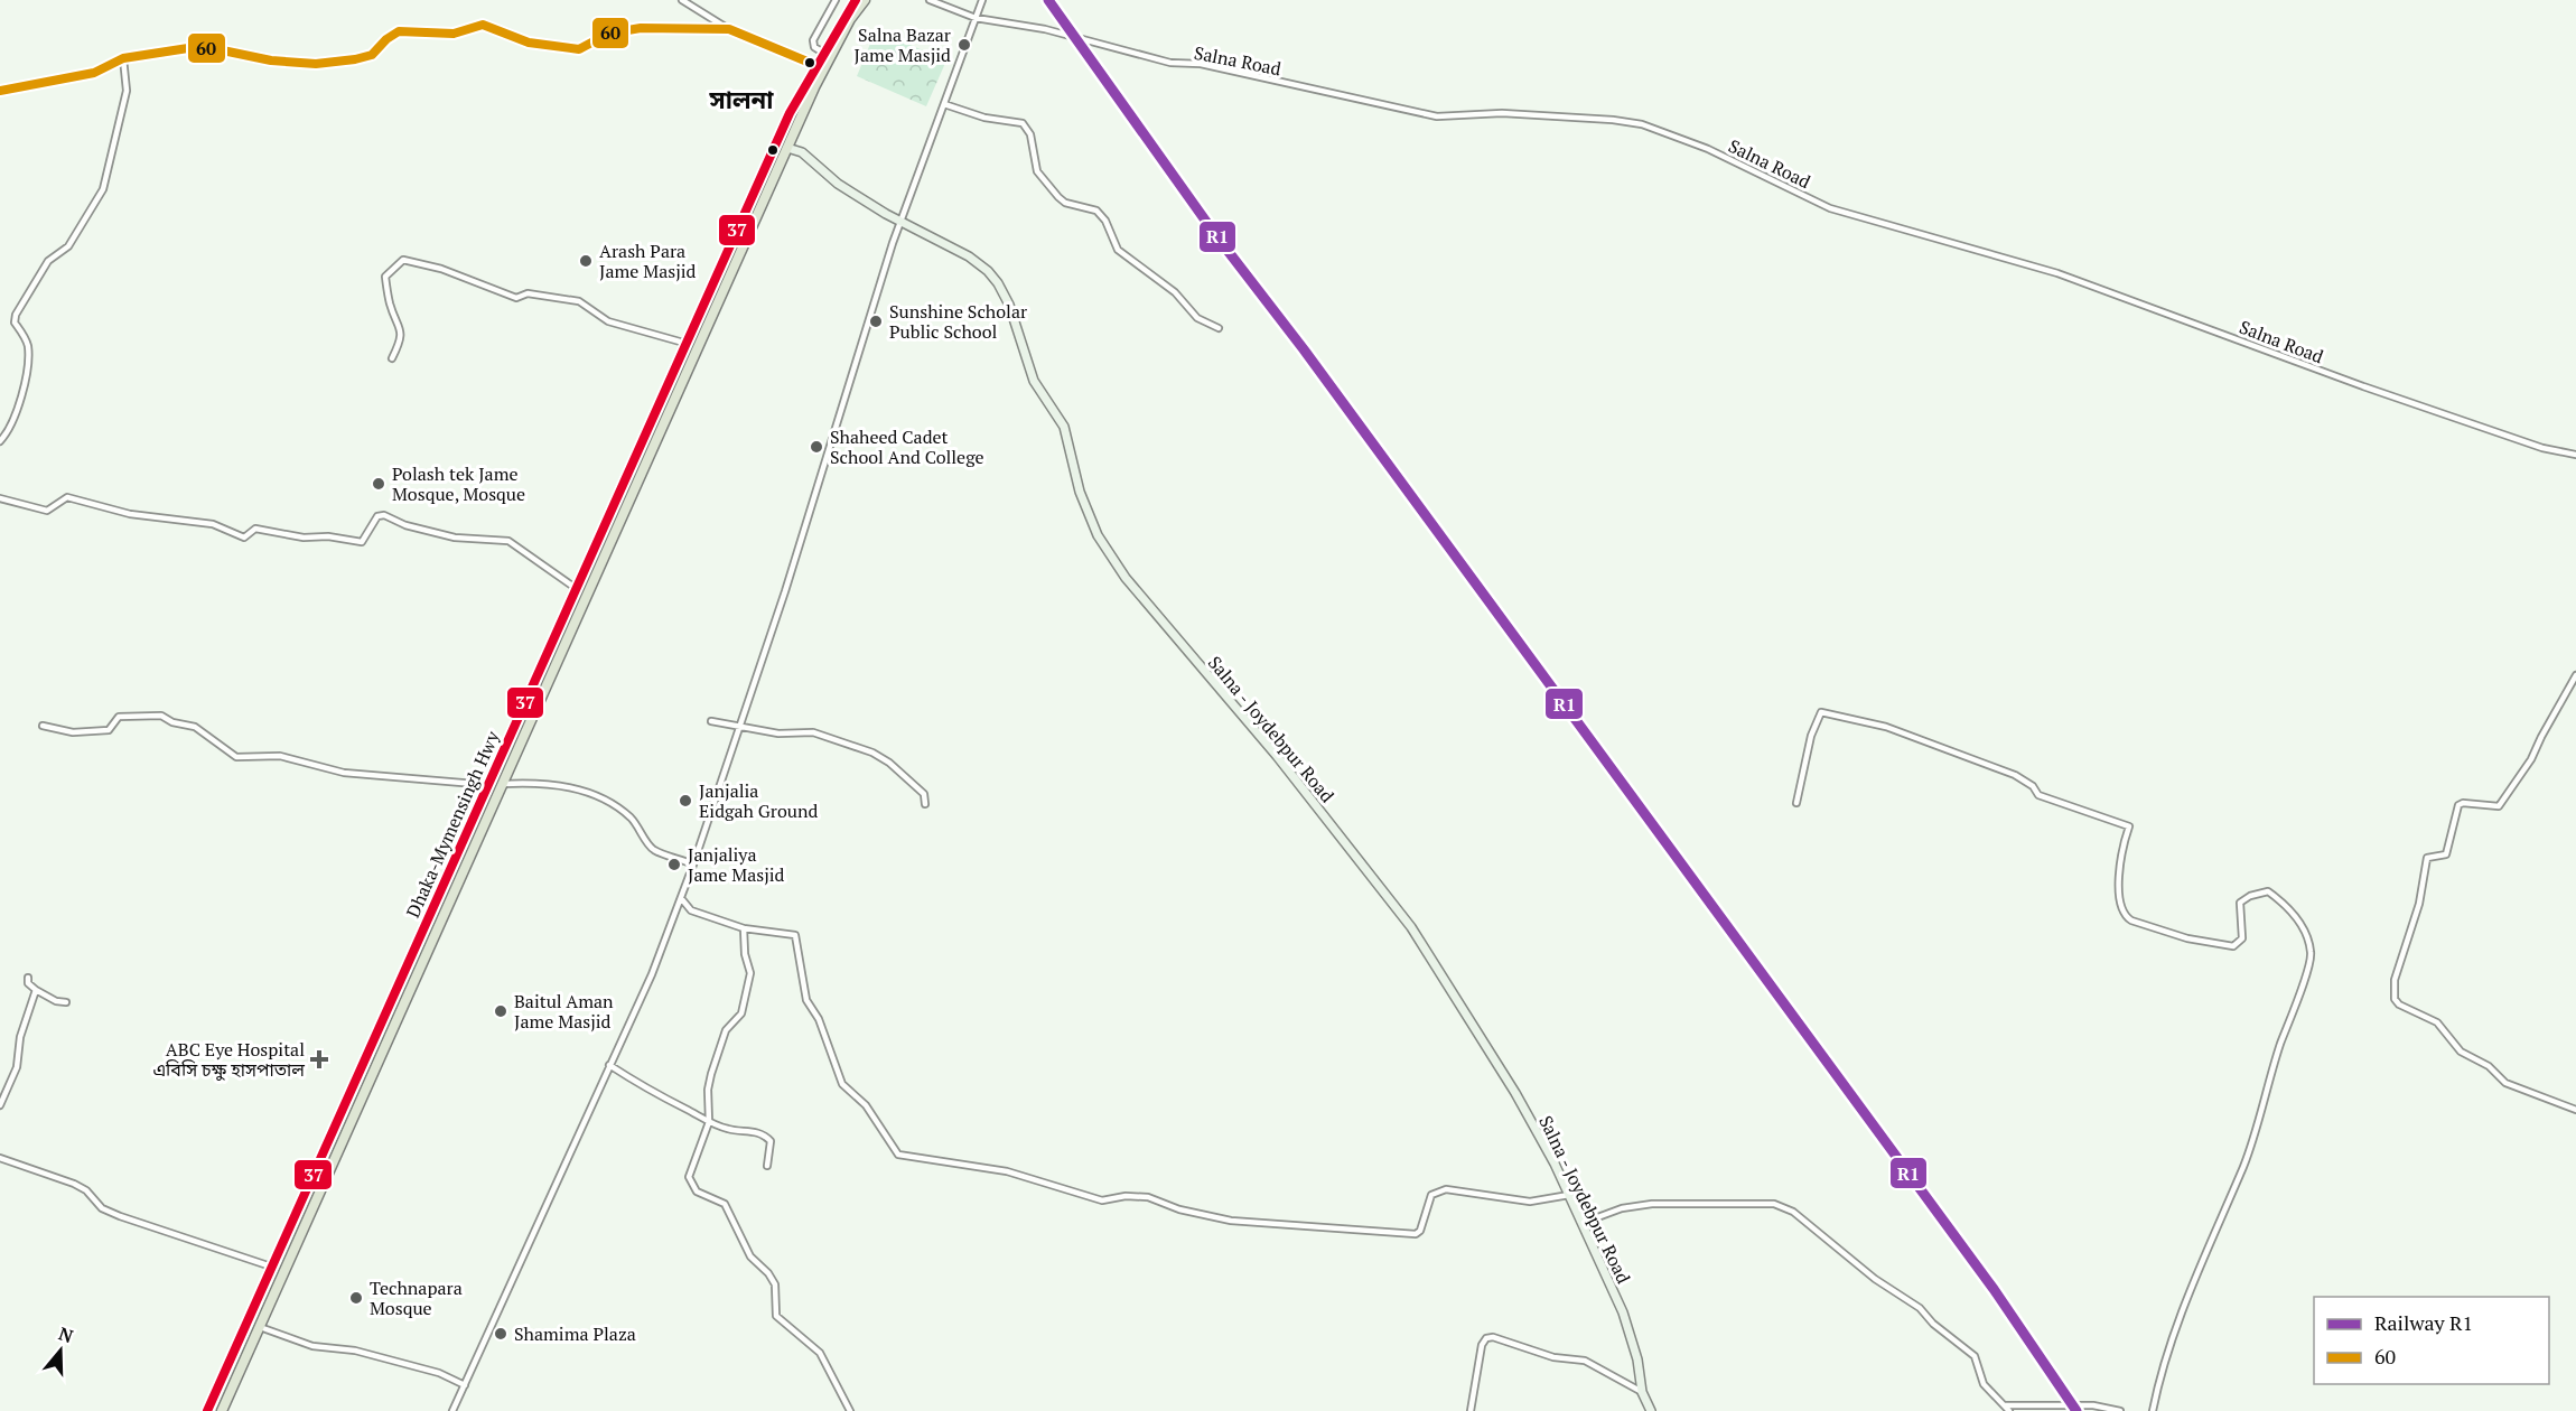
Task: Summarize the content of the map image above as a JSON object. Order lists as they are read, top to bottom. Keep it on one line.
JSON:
{"streets":{"highway":["Dhaka-Mymensingh Hwy"],"main road":["Salna - Joydebpur Road"],"street":["Salna Road"]},"crossings":[["Salna - Joydebpur Road","Dhaka-Mymensingh Hwy"]],"districts":["সালনা"],"places":{"other":["Salna Bazar Jame Masjid","Arash Para Jame Masjid","Sunshine Scholar Public School","Shaheed Cadet School And College","Polash tek Jame Mosque, Mosque","Janjalia Eidgah Ground","Janjaliya Jame Masjid","Baitul Aman Jame Masjid","Technapara Mosque","Shamima Plaza"],"health":["ABC Eye Hospital এবিসি চক্ষু হাসপাতাল"]},"lines":["rail line R1","transit line 37","transit line 60"],"legend":["Railway R1","60"],"north":"top"}
